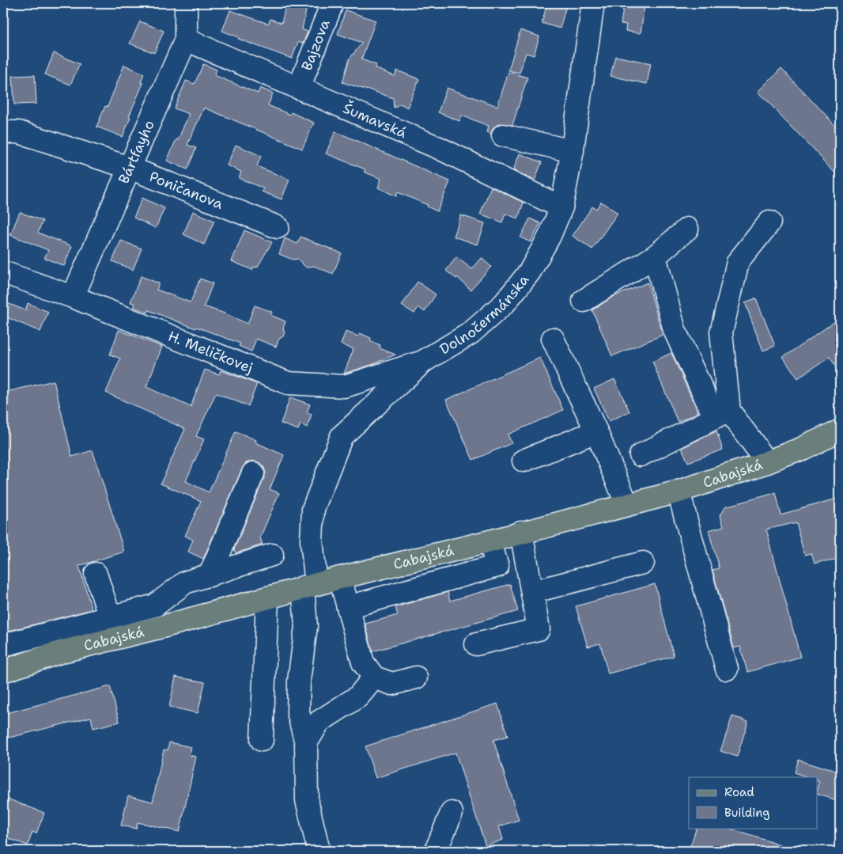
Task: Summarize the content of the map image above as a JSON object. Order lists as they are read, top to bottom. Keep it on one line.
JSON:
{"streets":{"main road":["Cabajská"],"street":["Bajzova","Šumavská","Bártfayho","Poničanova","Dolnočermánska","H. Meličkovej"]},"crossings":[["Bajzova","Šumavská"],["Šumavská","Bártfayho"],["Šumavská","Dolnočermánska"],["Bártfayho","Poničanova"],["Bártfayho","H. Meličkovej"],["Dolnočermánska","H. Meličkovej"],["Dolnočermánska","Cabajská"]],"legend":["Road","Building"]}
